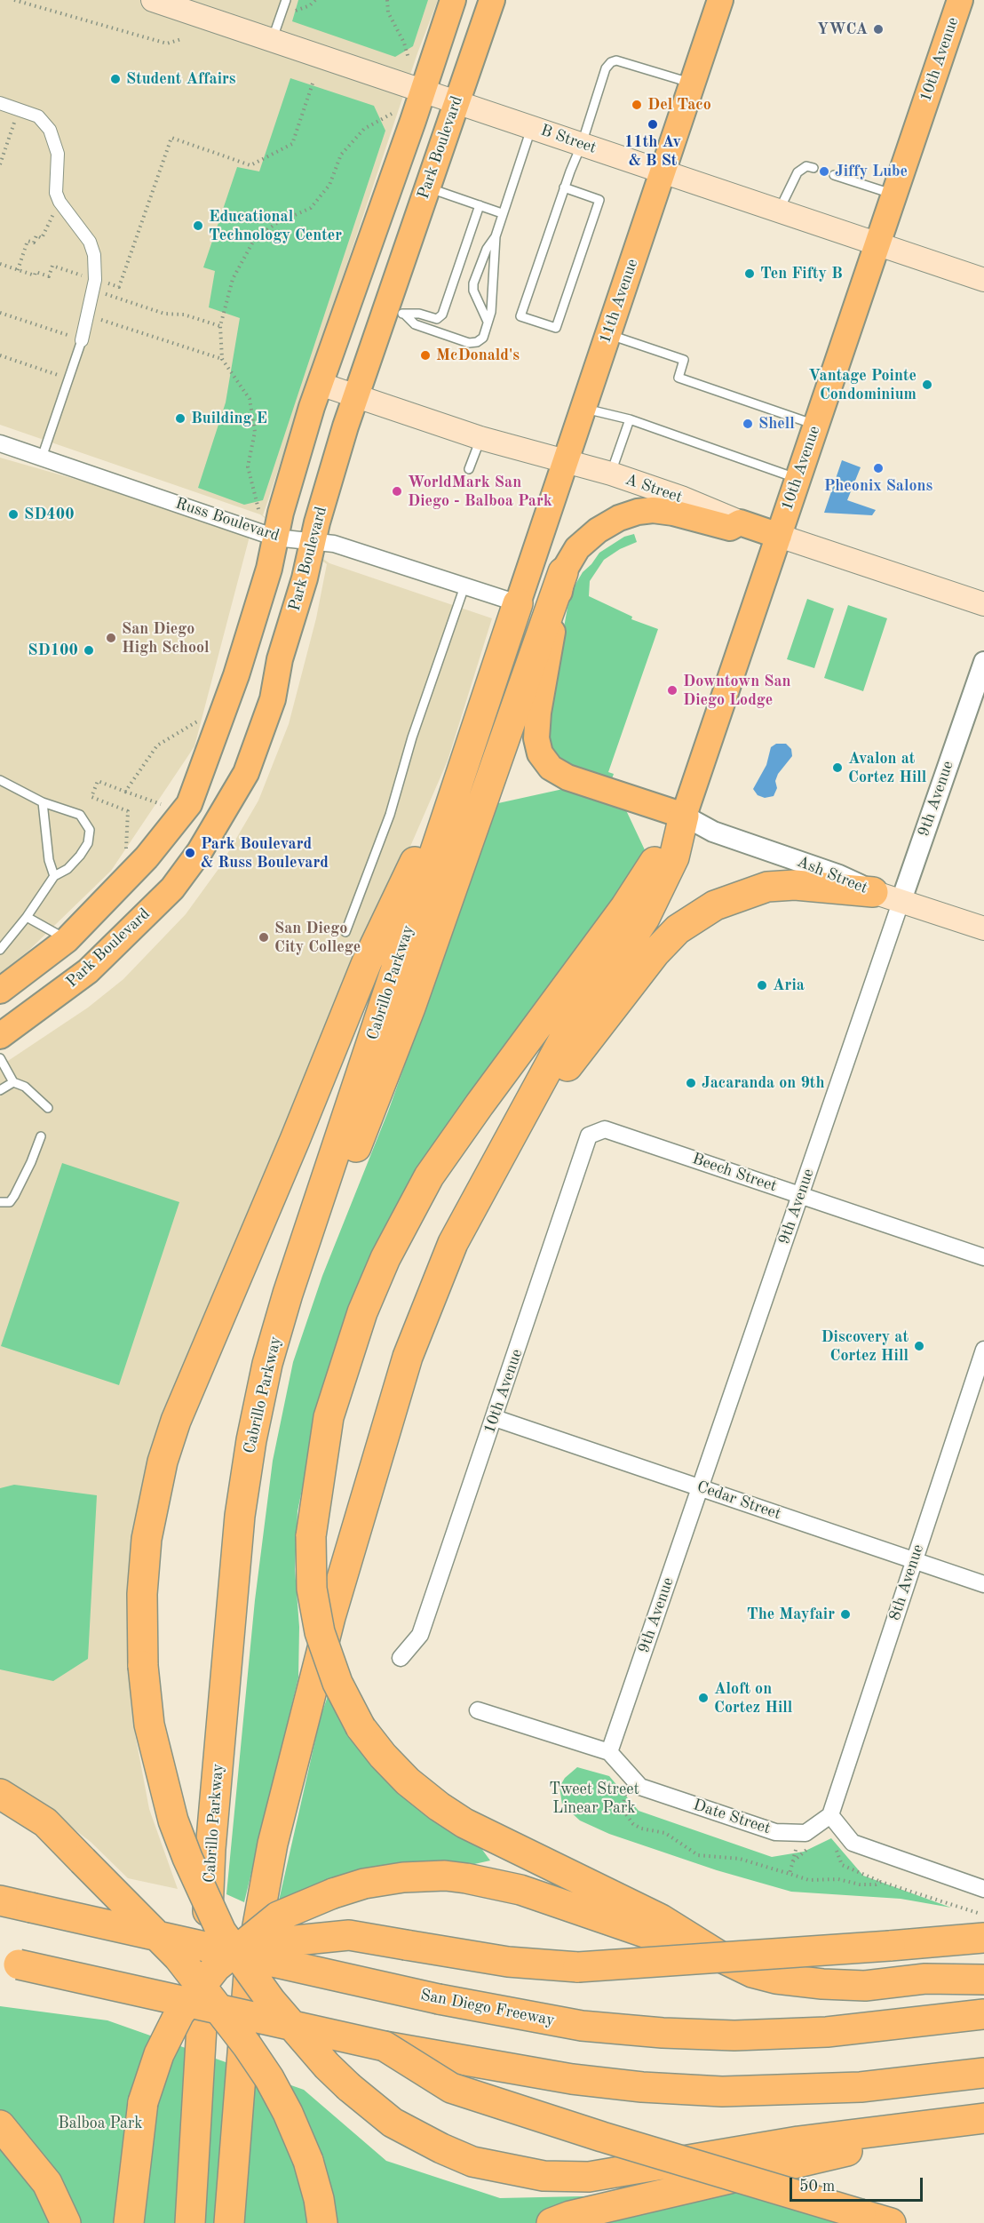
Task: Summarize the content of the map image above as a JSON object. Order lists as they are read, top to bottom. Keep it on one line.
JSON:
{"streets":{"highway":["Cabrillo Parkway","San Diego Freeway"],"main road":["10th Avenue","B Street","Park Boulevard","11th Avenue","A Street","Ash Street"],"street":["Russ Boulevard","9th Avenue","Beech Street","Cedar Street","8th Avenue","Date Street"]},"crossings":[["10th Avenue","B Street"],["10th Avenue","A Street"],["10th Avenue","Ash Street"],["10th Avenue","Beech Street"],["10th Avenue","Cedar Street"],["B Street","Park Boulevard"],["B Street","11th Avenue"],["Park Boulevard","A Street"],["Park Boulevard","Russ Boulevard"],["11th Avenue","A Street"],["11th Avenue","Russ Boulevard"],["11th Avenue","Cabrillo Parkway"],["Russ Boulevard","Cabrillo Parkway"],["9th Avenue","Ash Street"],["9th Avenue","Beech Street"],["9th Avenue","Cedar Street"],["9th Avenue","Date Street"],["Cedar Street","8th Avenue"],["8th Avenue","Date Street"]],"parks":["Tweet Street Linear Park","Balboa Park"],"places":["YWCA","Student Affairs","Del Taco","11th Av & B St","Jiffy Lube","Educational Technology Center","Ten Fifty B","McDonald's","Vantage Pointe Condominium","Building E","Shell","Pheonix Salons","WorldMark San Diego - Balboa Park","SD400","San Diego High School","SD100","Downtown San Diego Lodge","Avalon at Cortez Hill","Park Boulevard & Russ Boulevard","San Diego City College","Aria","Jacaranda on 9th","Discovery at Cortez Hill","The Mayfair","Aloft on Cortez Hill"],"scale_bar":"50 m"}
